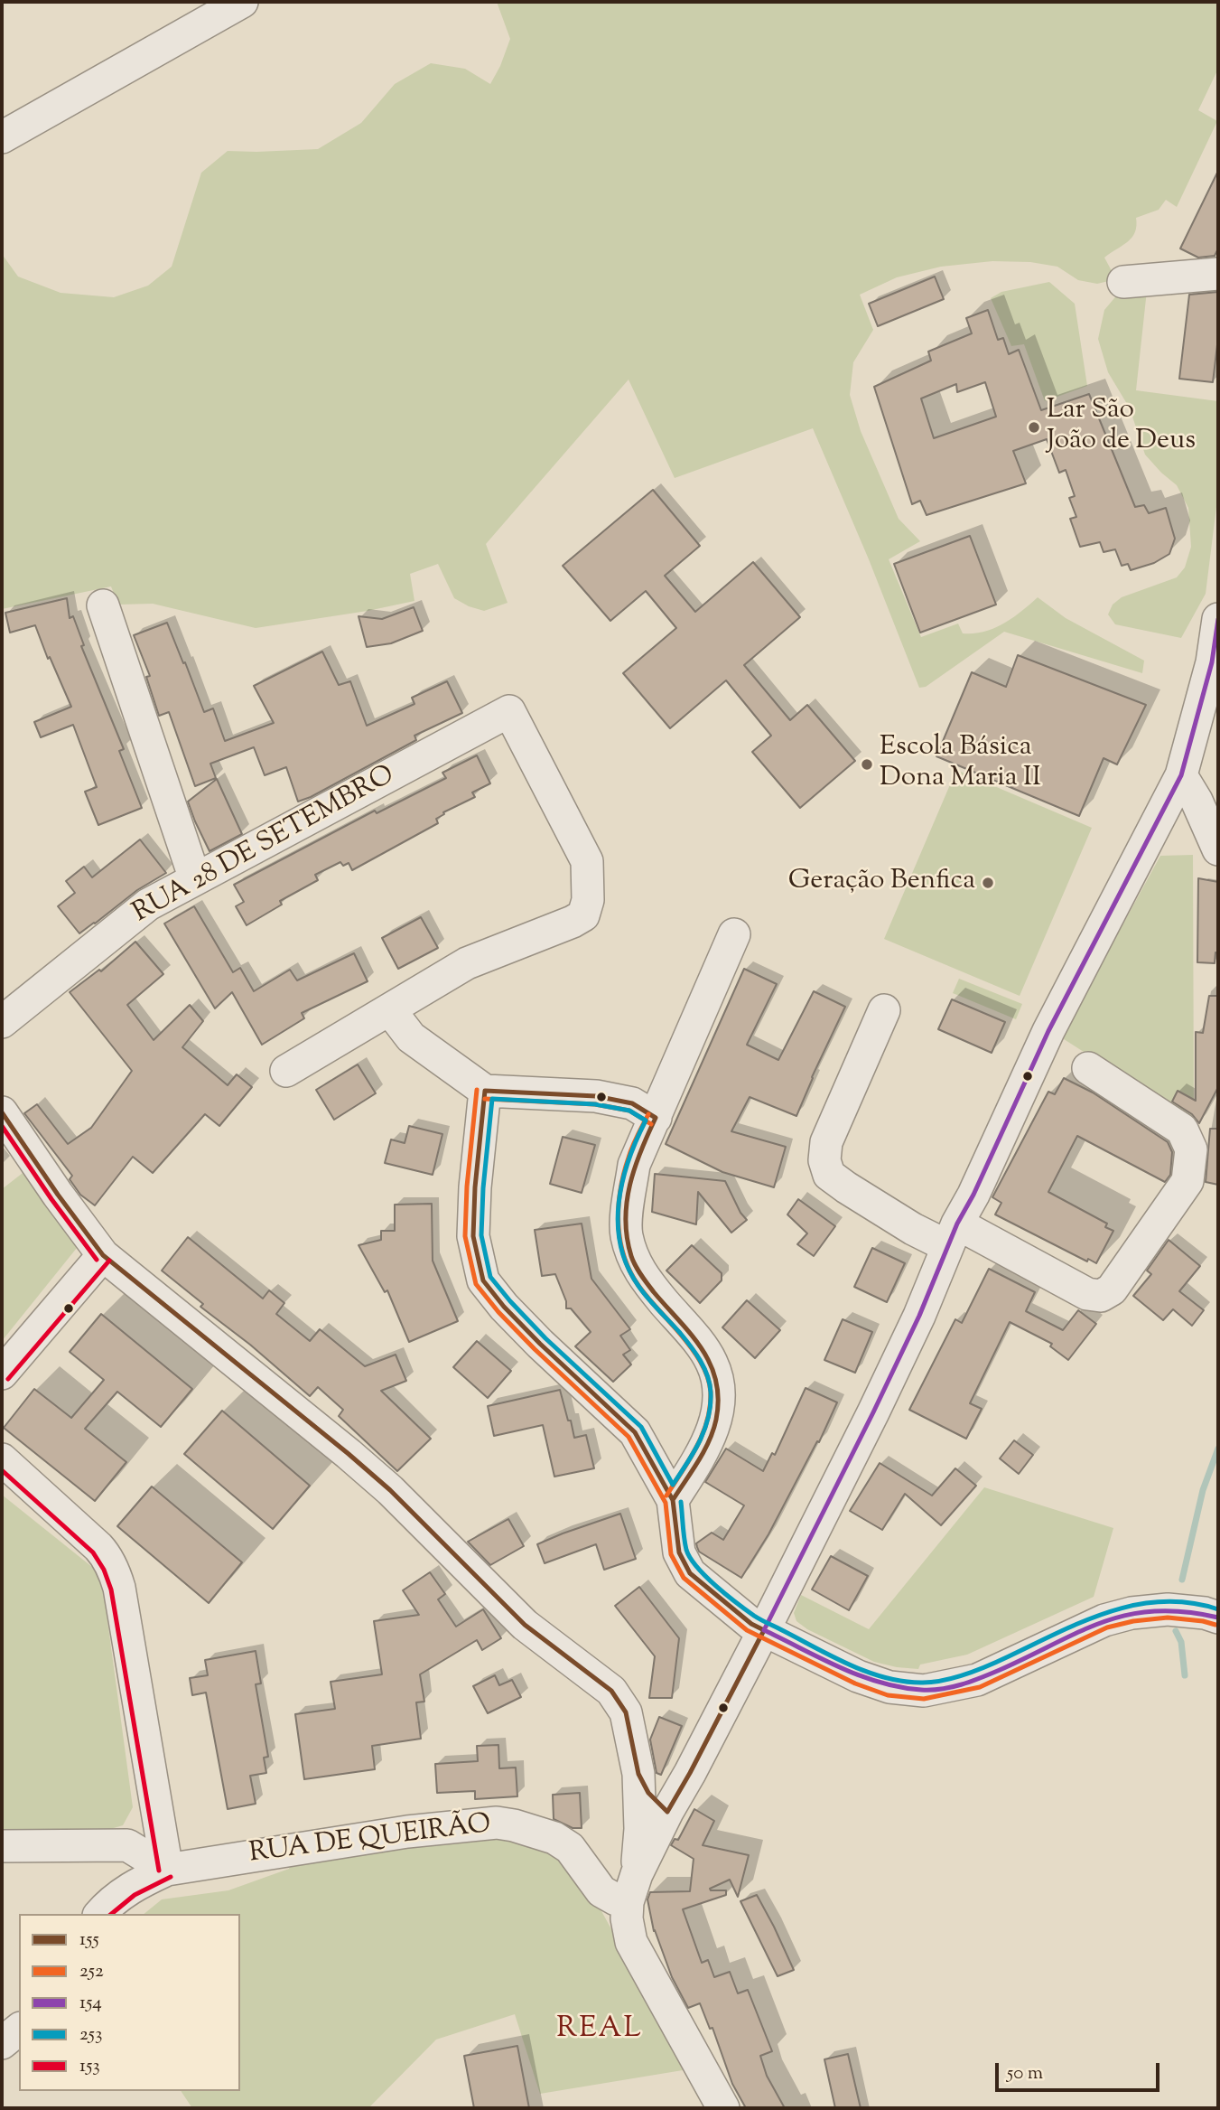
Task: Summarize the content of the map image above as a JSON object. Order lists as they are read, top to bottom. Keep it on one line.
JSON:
{"streets":{"street":["RUA 28 DE SETEMBRO","RUA DE QUEIRÃO"]},"districts":["REAL"],"places":["Lar São João de Deus","Escola Básica Dona Maria II","Geração Benfica"],"lines":["transit line 154","transit line 252","transit line 155","transit line 253","transit line 153"],"legend":["155","252","154","253","153"],"scale_bar":"50 m"}
